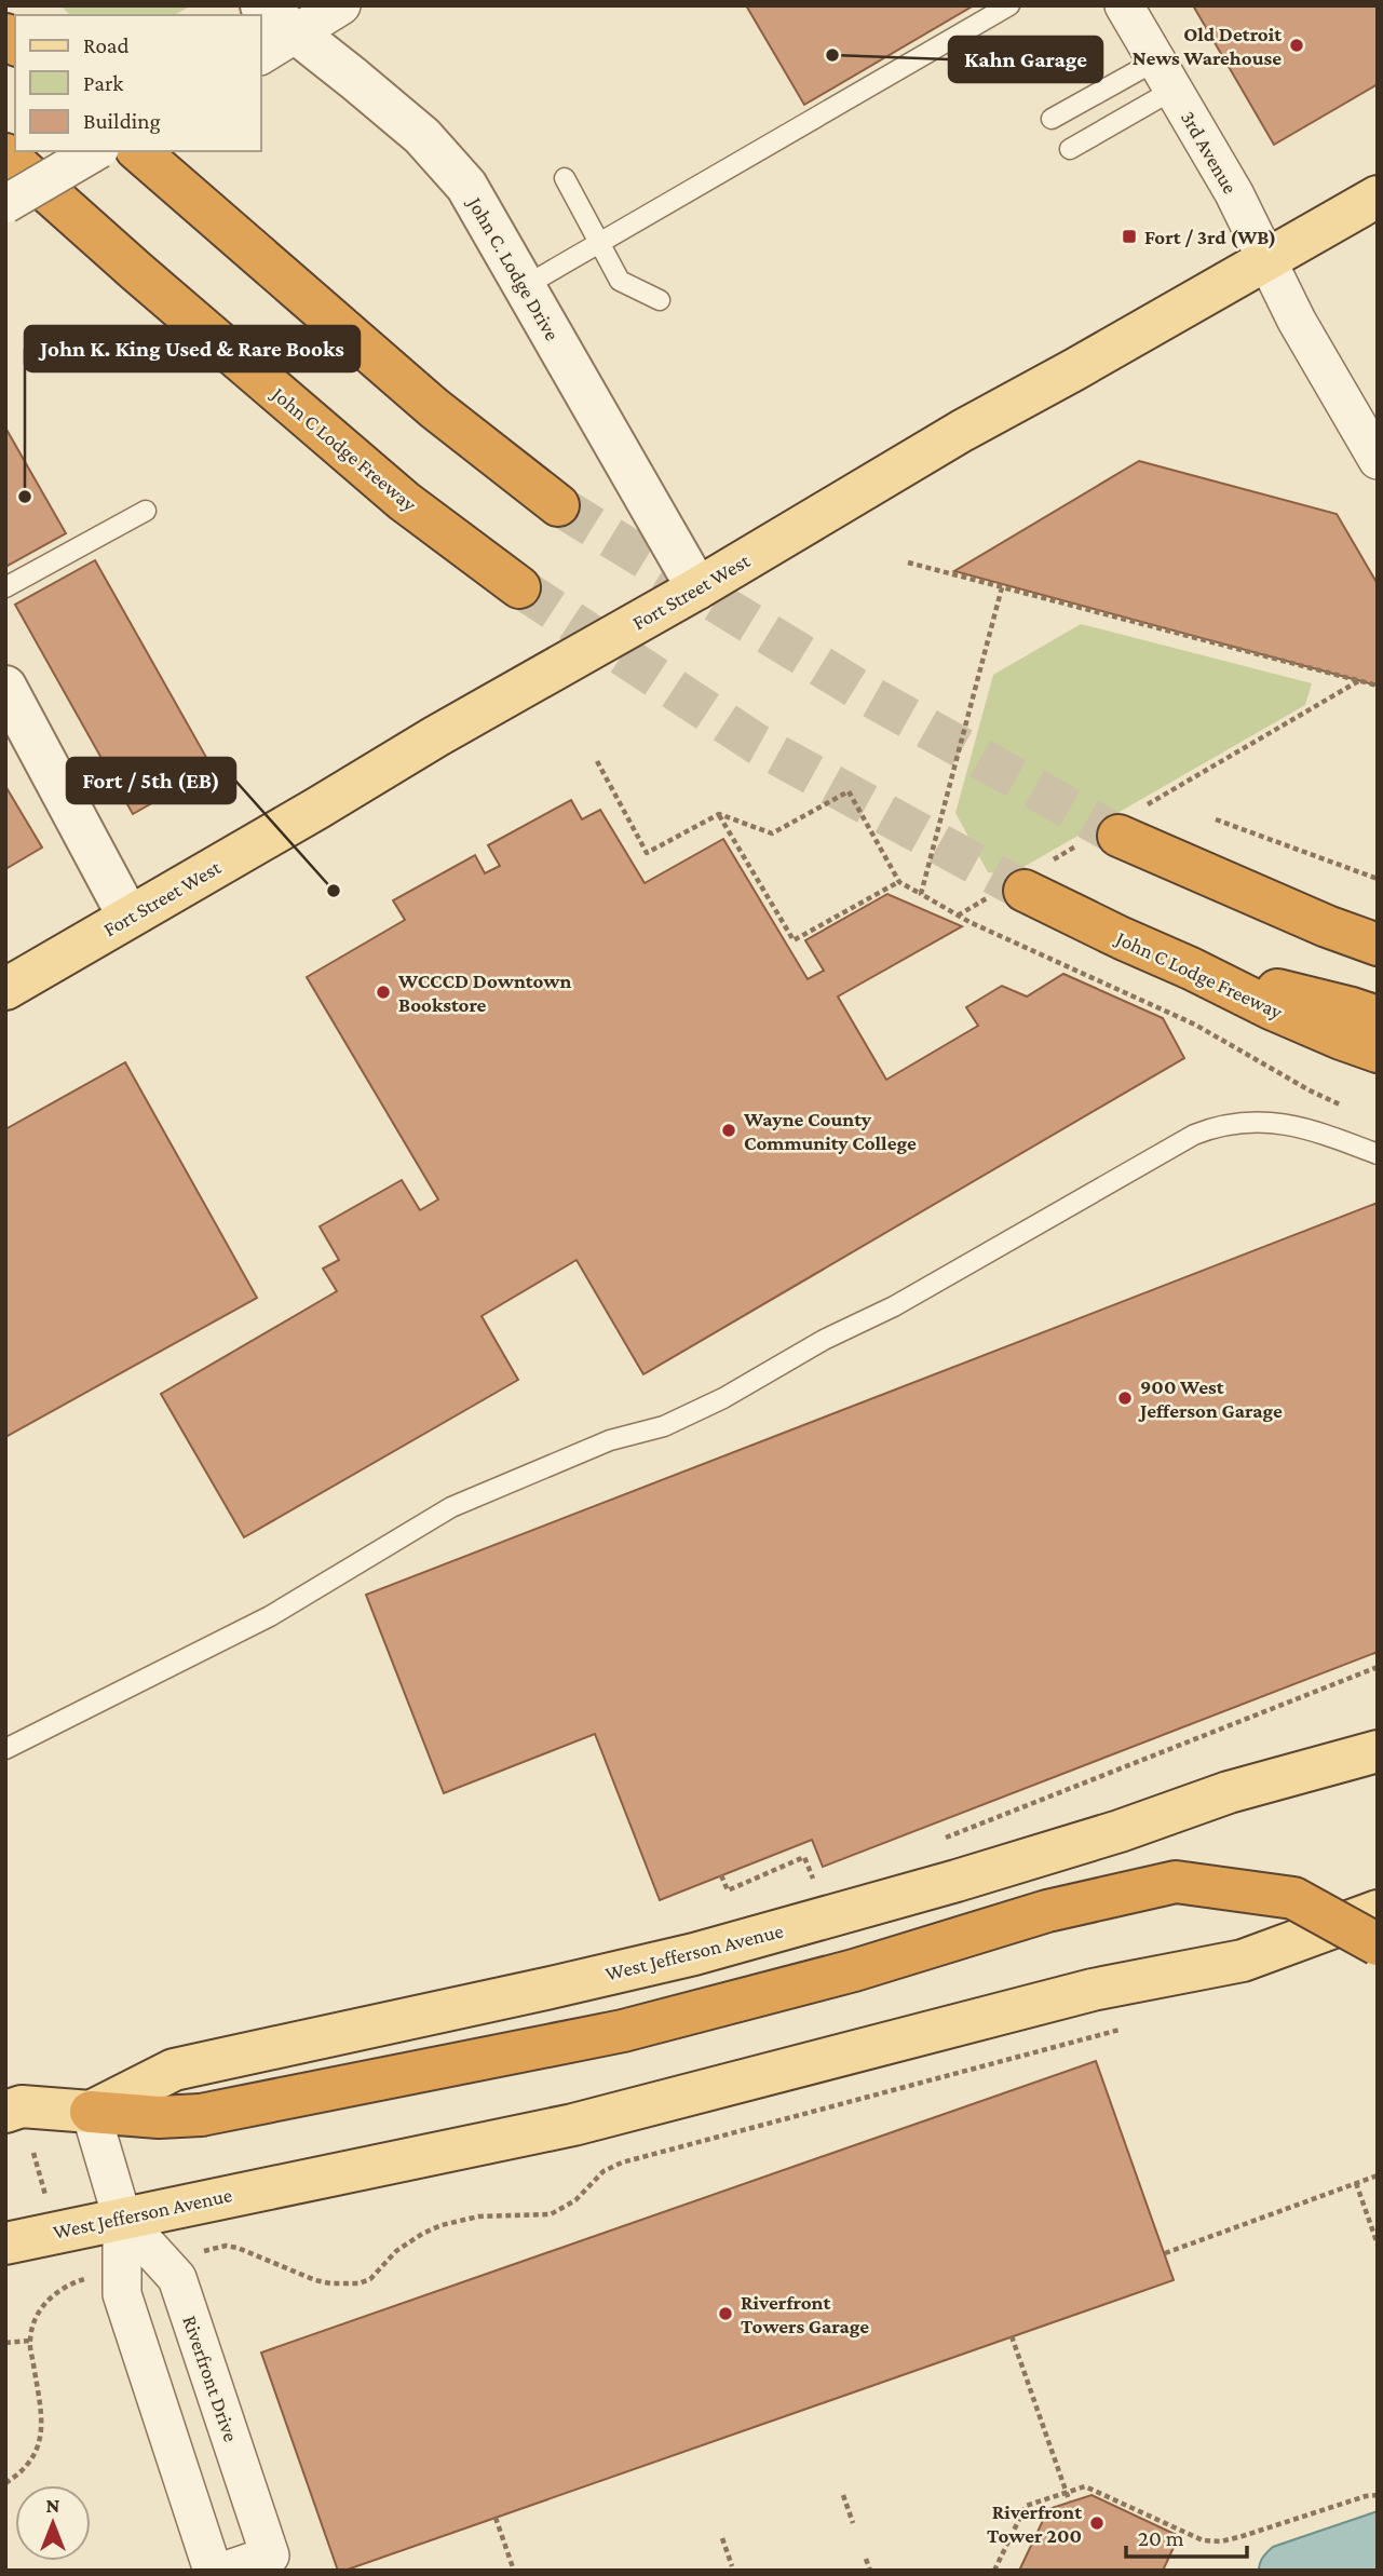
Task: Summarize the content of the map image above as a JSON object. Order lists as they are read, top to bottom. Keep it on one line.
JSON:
{"streets":{"highway":["John C Lodge Freeway"],"main road":["Fort Street West","West Jefferson Avenue"],"street":["3rd Avenue","John C. Lodge Drive","Riverfront Drive"]},"crossings":[["3rd Avenue","Fort Street West"],["John C. Lodge Drive","Fort Street West"],["West Jefferson Avenue","Riverfront Drive"]],"places":{"other":["Old Detroit News Warehouse","Kahn Garage","John K. King Used & Rare Books","Fort / 5th (EB)","WCCCD Downtown Bookstore","Wayne County Community College","900 West Jefferson Garage","Riverfront Towers Garage","Riverfront Tower 200"],"transit":["Fort / 3rd (WB)"]},"legend":["Road","Park","Building"],"scale_bar":"20 m","north":"top"}
